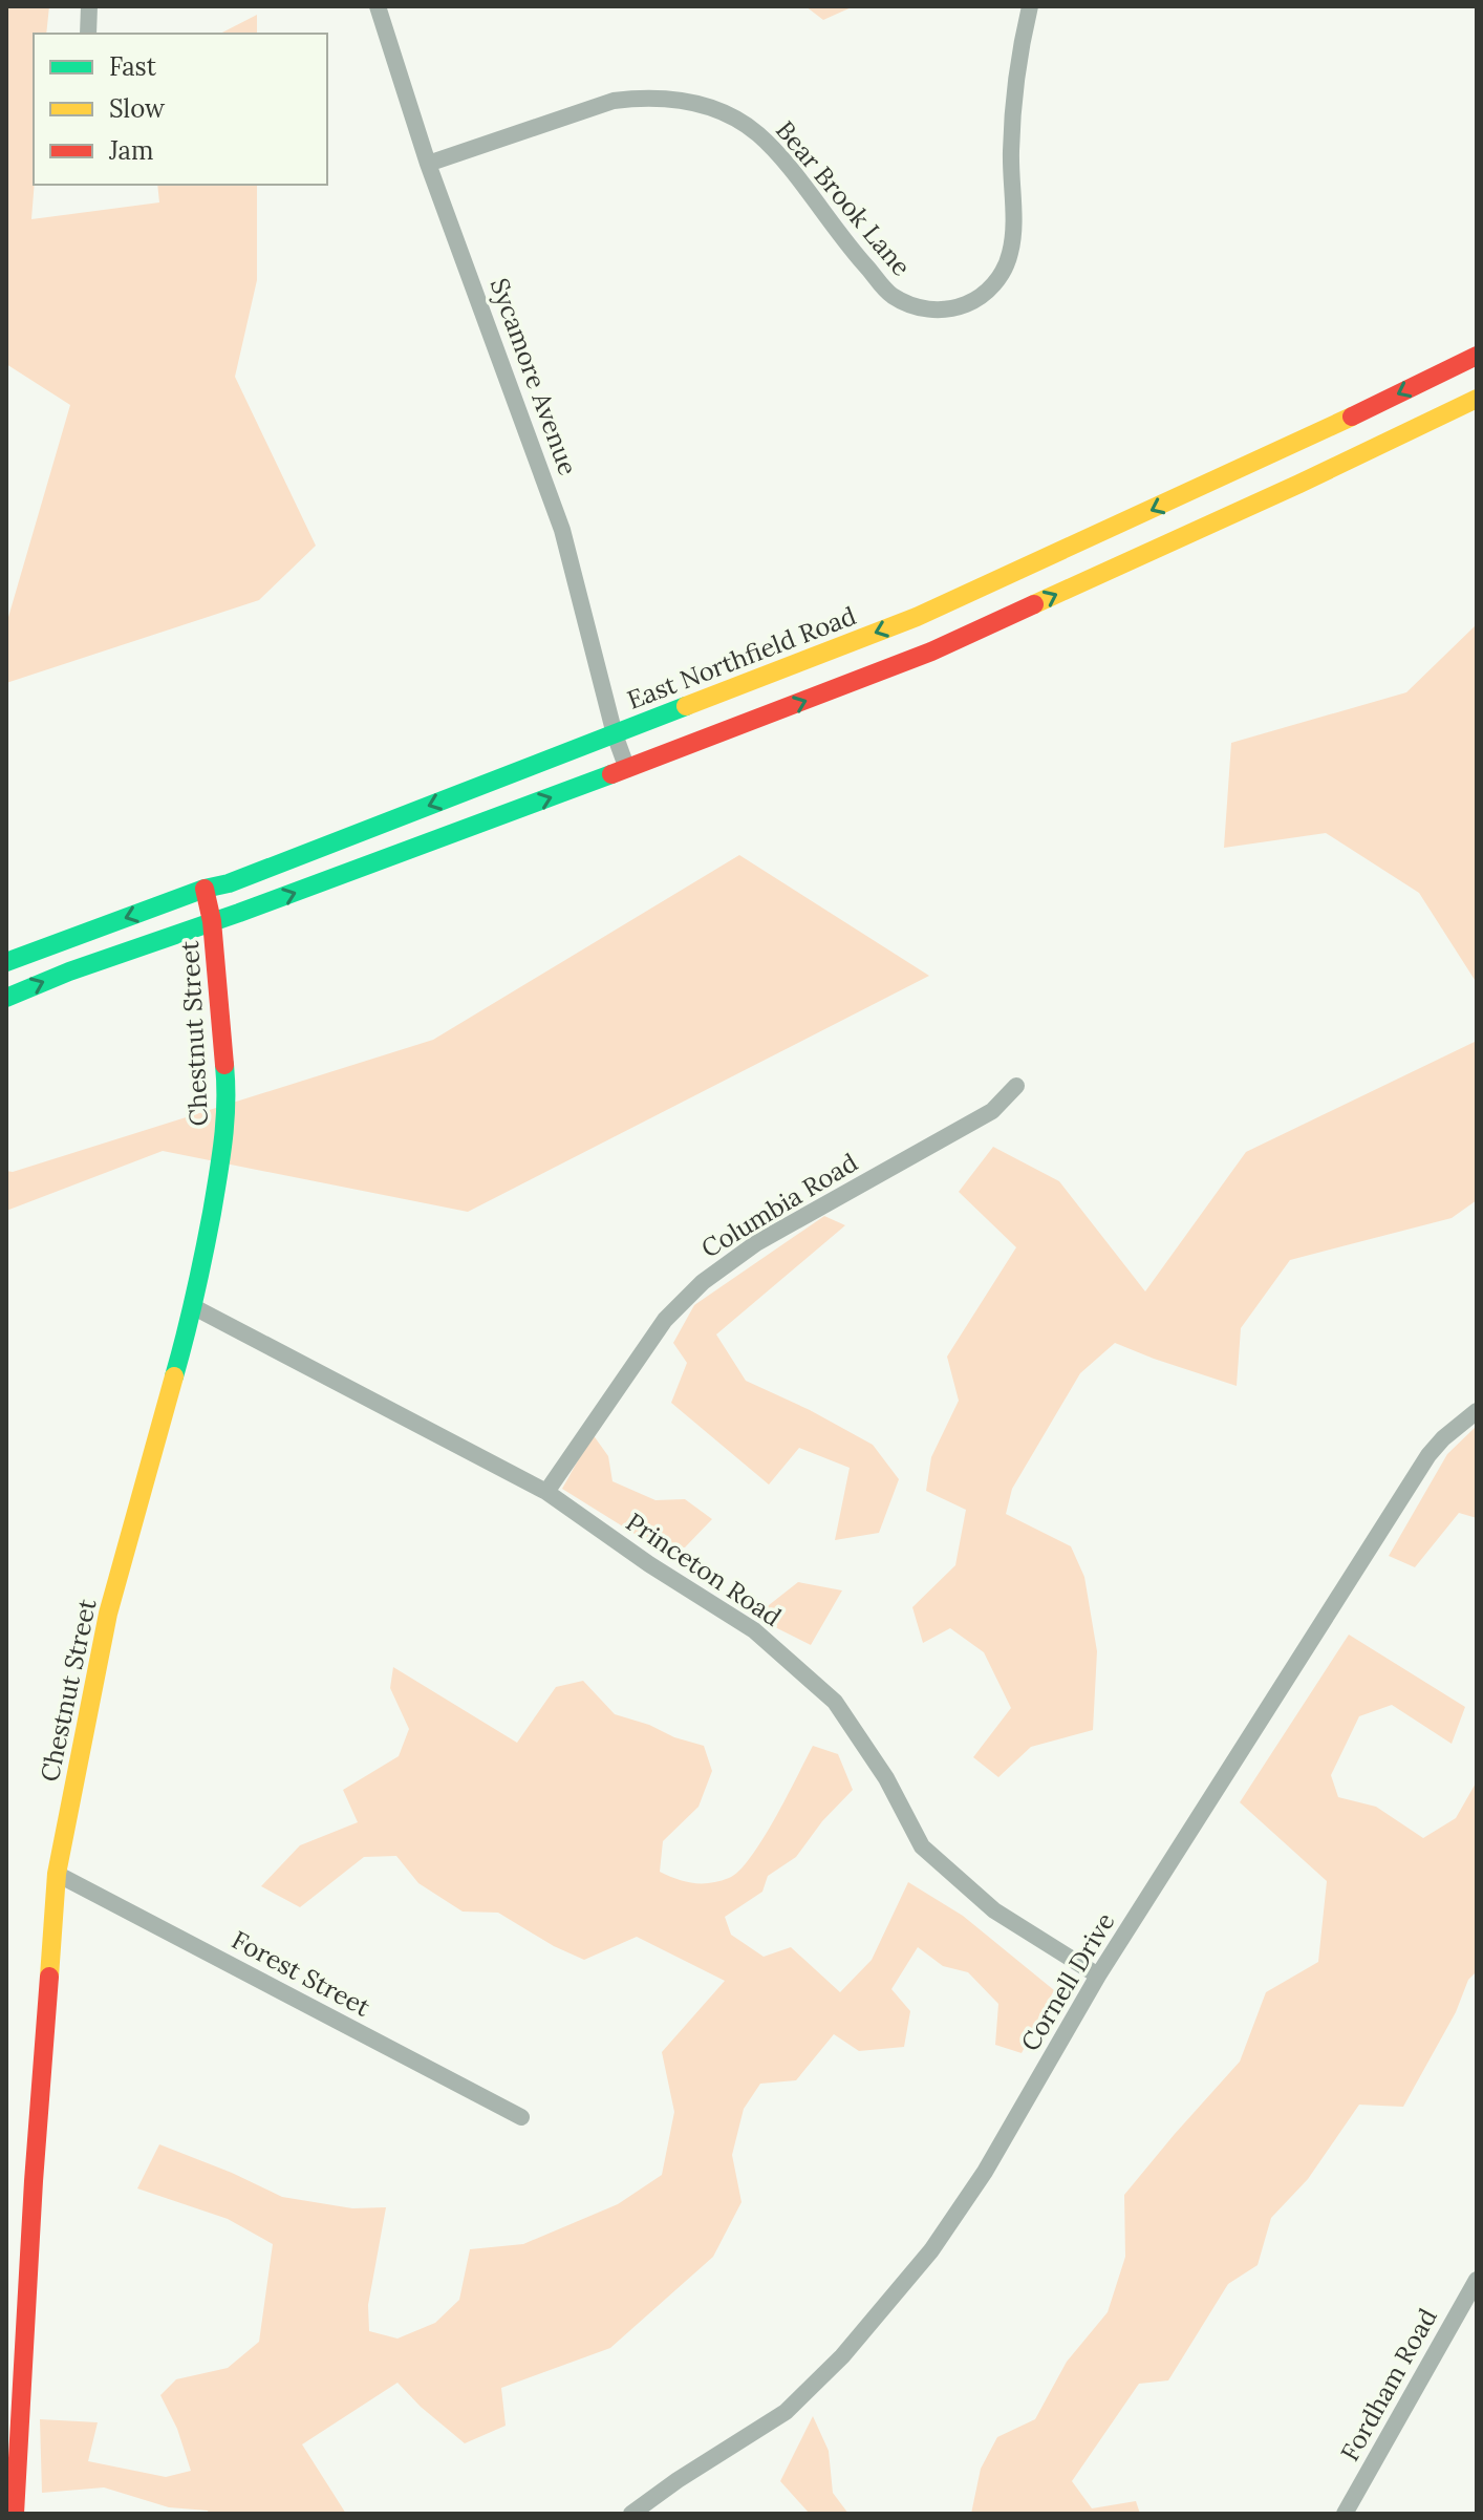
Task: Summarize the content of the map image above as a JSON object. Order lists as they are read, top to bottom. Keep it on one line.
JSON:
{"streets":{"main road":["East Northfield Road","Chestnut Street"],"street":["Bear Brook Lane","Sycamore Avenue","Columbia Road","Princeton Road","Forest Street","Cornell Drive","Fordham Road"]},"crossings":[["Bear Brook Lane","Sycamore Avenue"],["Sycamore Avenue","East Northfield Road"],["East Northfield Road","Chestnut Street"],["Chestnut Street","Princeton Road"],["Chestnut Street","Forest Street"],["Columbia Road","Princeton Road"],["Princeton Road","Cornell Drive"]],"legend":["Fast","Slow","Jam"]}
